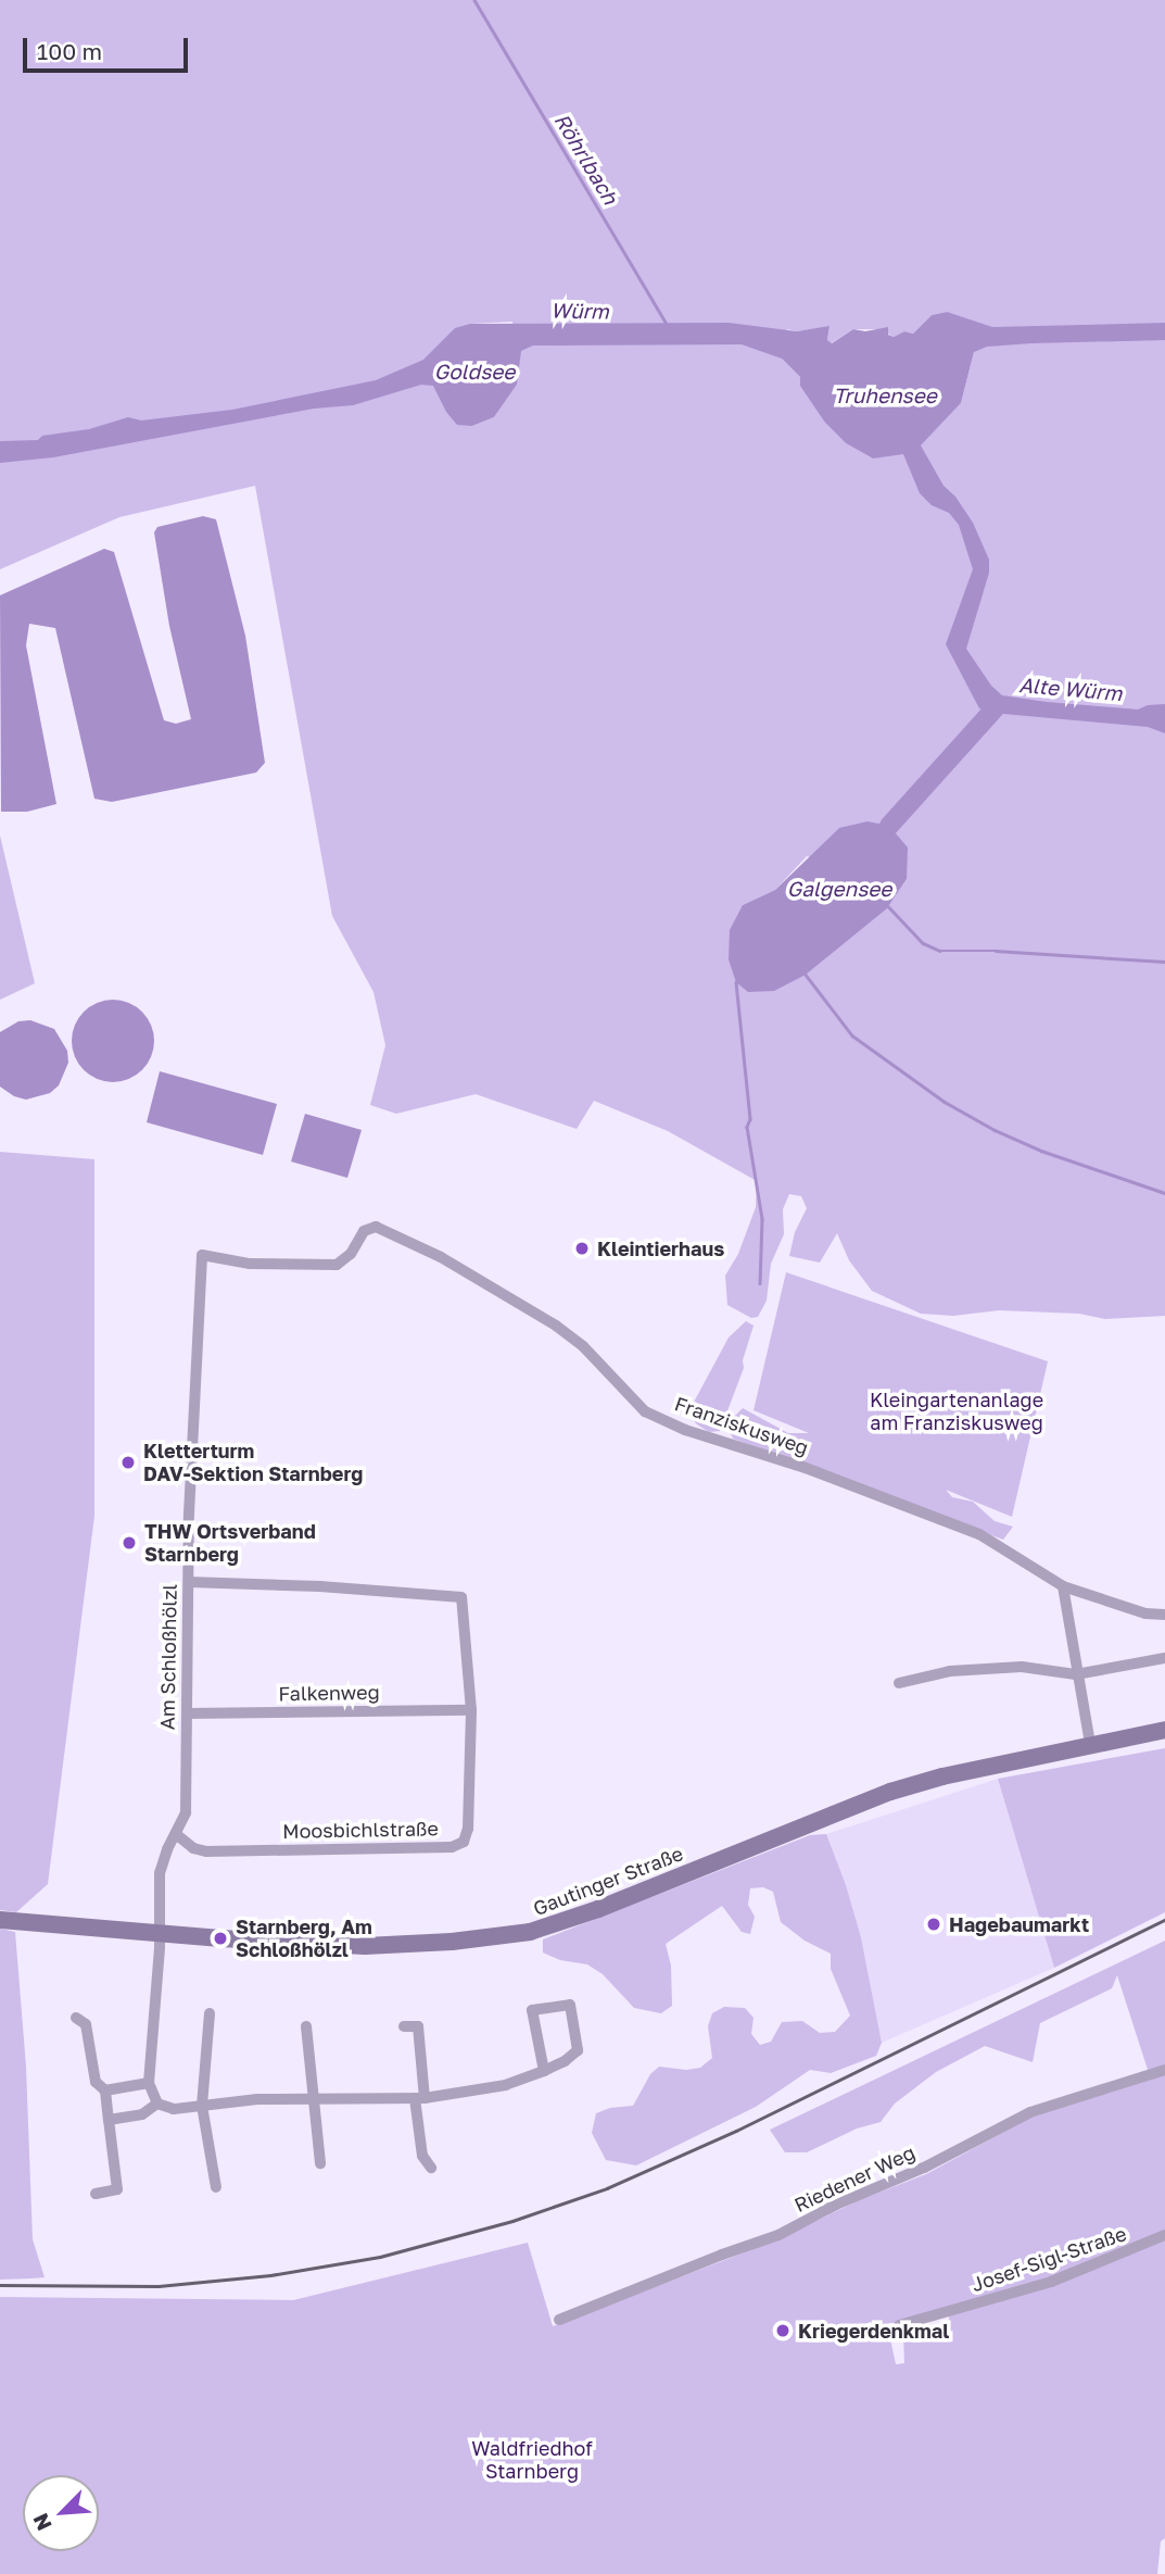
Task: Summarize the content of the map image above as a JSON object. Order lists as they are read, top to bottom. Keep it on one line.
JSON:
{"streets":{"main road":["Gautinger Straße"],"street":["Franziskusweg","Am Schloßhölzl","Falkenweg","Moosbichlstraße","Riedener Weg","Josef-Sigl-Straße"]},"crossings":[["Franziskusweg","Am Schloßhölzl"],["Am Schloßhölzl","Falkenweg"],["Am Schloßhölzl","Moosbichlstraße"],["Am Schloßhölzl","Gautinger Straße"],["Falkenweg","Moosbichlstraße"]],"water":["Röhrlbach","Würm","Goldsee","Truhensee","Alte Würm","Galgensee"],"parks":["Kleingartenanlage am Franziskusweg","Waldfriedhof Starnberg"],"places":["Kleintierhaus","Kletterturm DAV-Sektion Starnberg","THW Ortsverband Starnberg","Hagebaumarkt","Starnberg, Am Schloßhölzl","Kriegerdenkmal"],"scale_bar":"100 m","north":"bottom left"}
